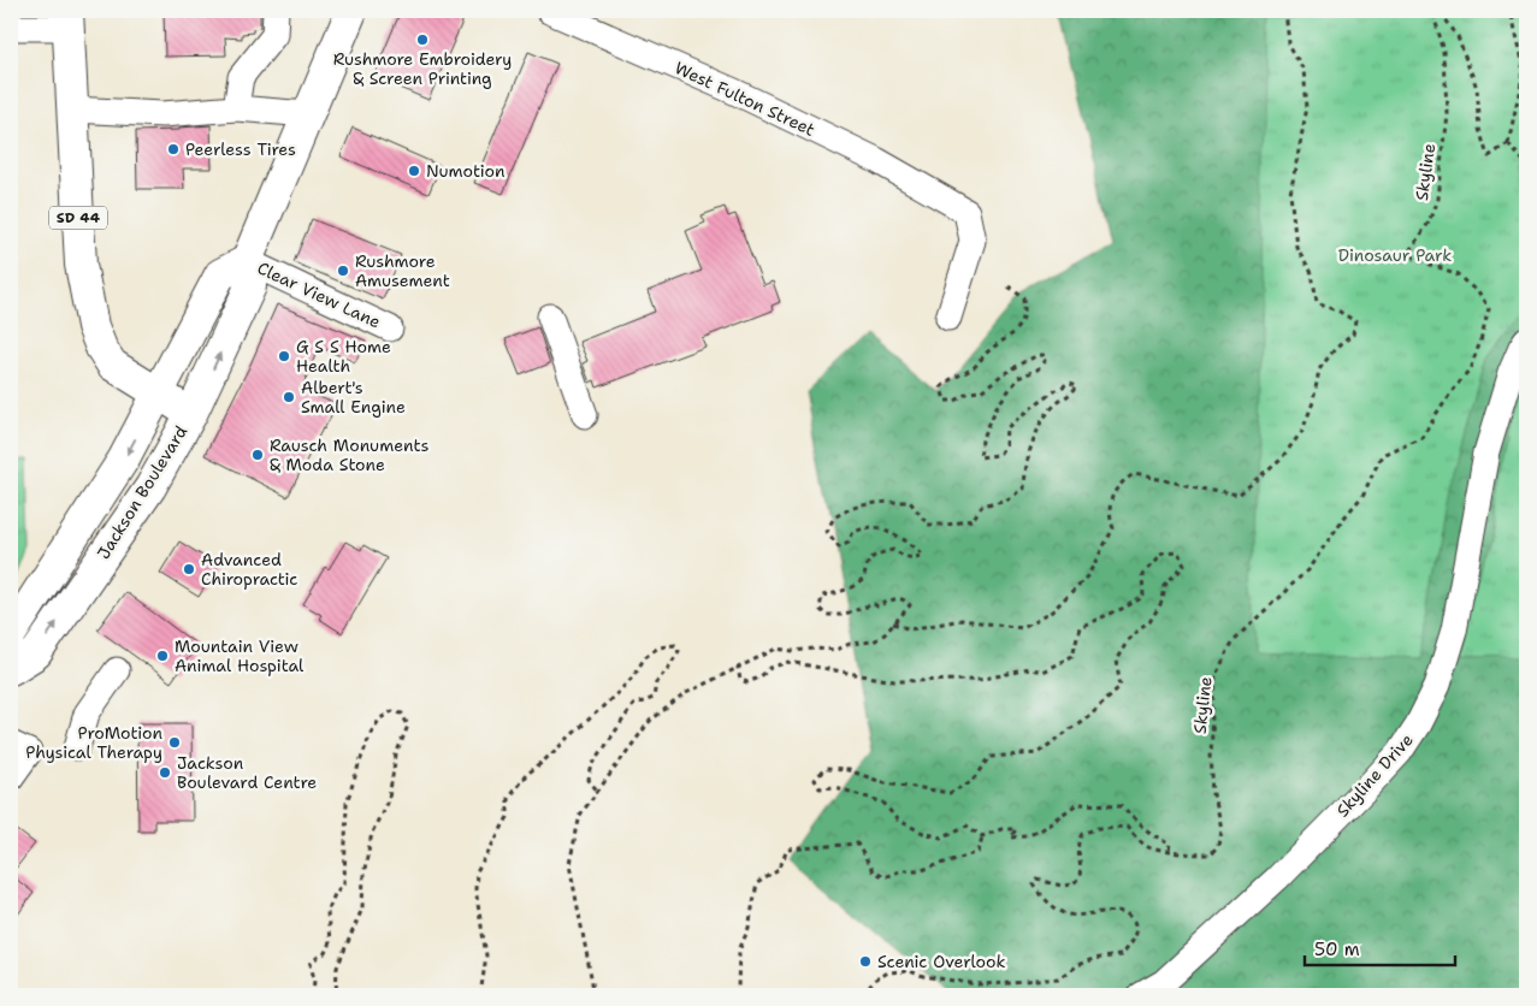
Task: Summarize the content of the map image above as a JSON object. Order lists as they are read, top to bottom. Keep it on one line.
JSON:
{"streets":{"main road":["SD 44","Jackson Boulevard"],"street":["West Fulton Street","Clear View Lane","Skyline Drive"],"path":["Skyline"]},"crossings":[["SD 44","Jackson Boulevard"],["Clear View Lane","Jackson Boulevard"]],"parks":["Dinosaur Park"],"places":["Rushmore Embroidery & Screen Printing","Peerless Tires","Numotion","Rushmore Amusement","G S S Home Health","Albert's Small Engine","Rausch Monuments & Moda Stone","Advanced Chiropractic","Mountain View Animal Hospital","ProMotion Physical Therapy","Jackson Boulevard Centre","Scenic Overlook"],"scale_bar":"50 m"}
